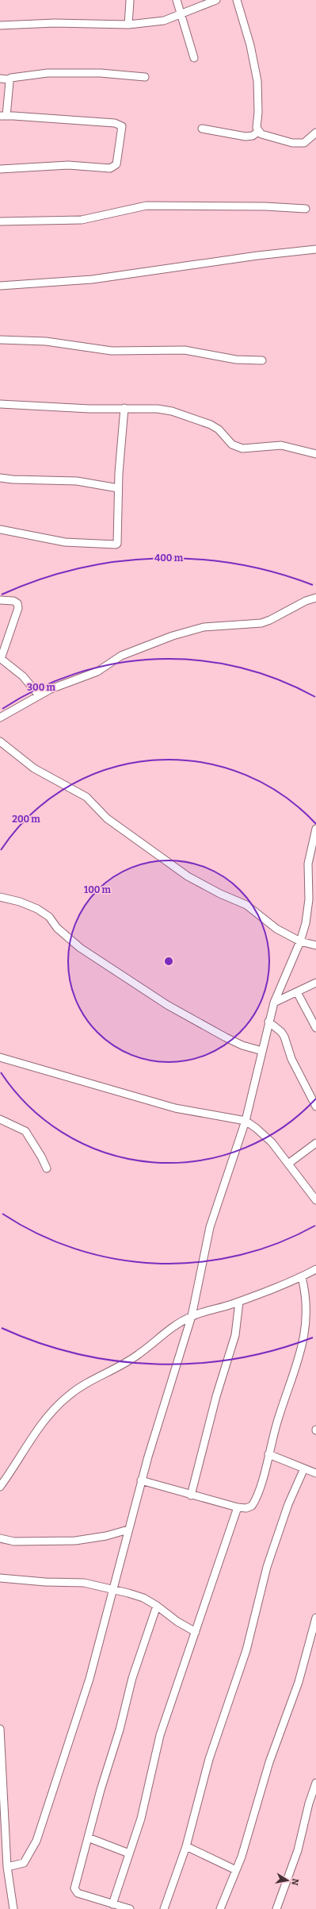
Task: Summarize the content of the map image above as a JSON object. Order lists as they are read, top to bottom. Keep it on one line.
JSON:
{"north":"right","rings":["400 m","300 m","200 m","100 m"]}
